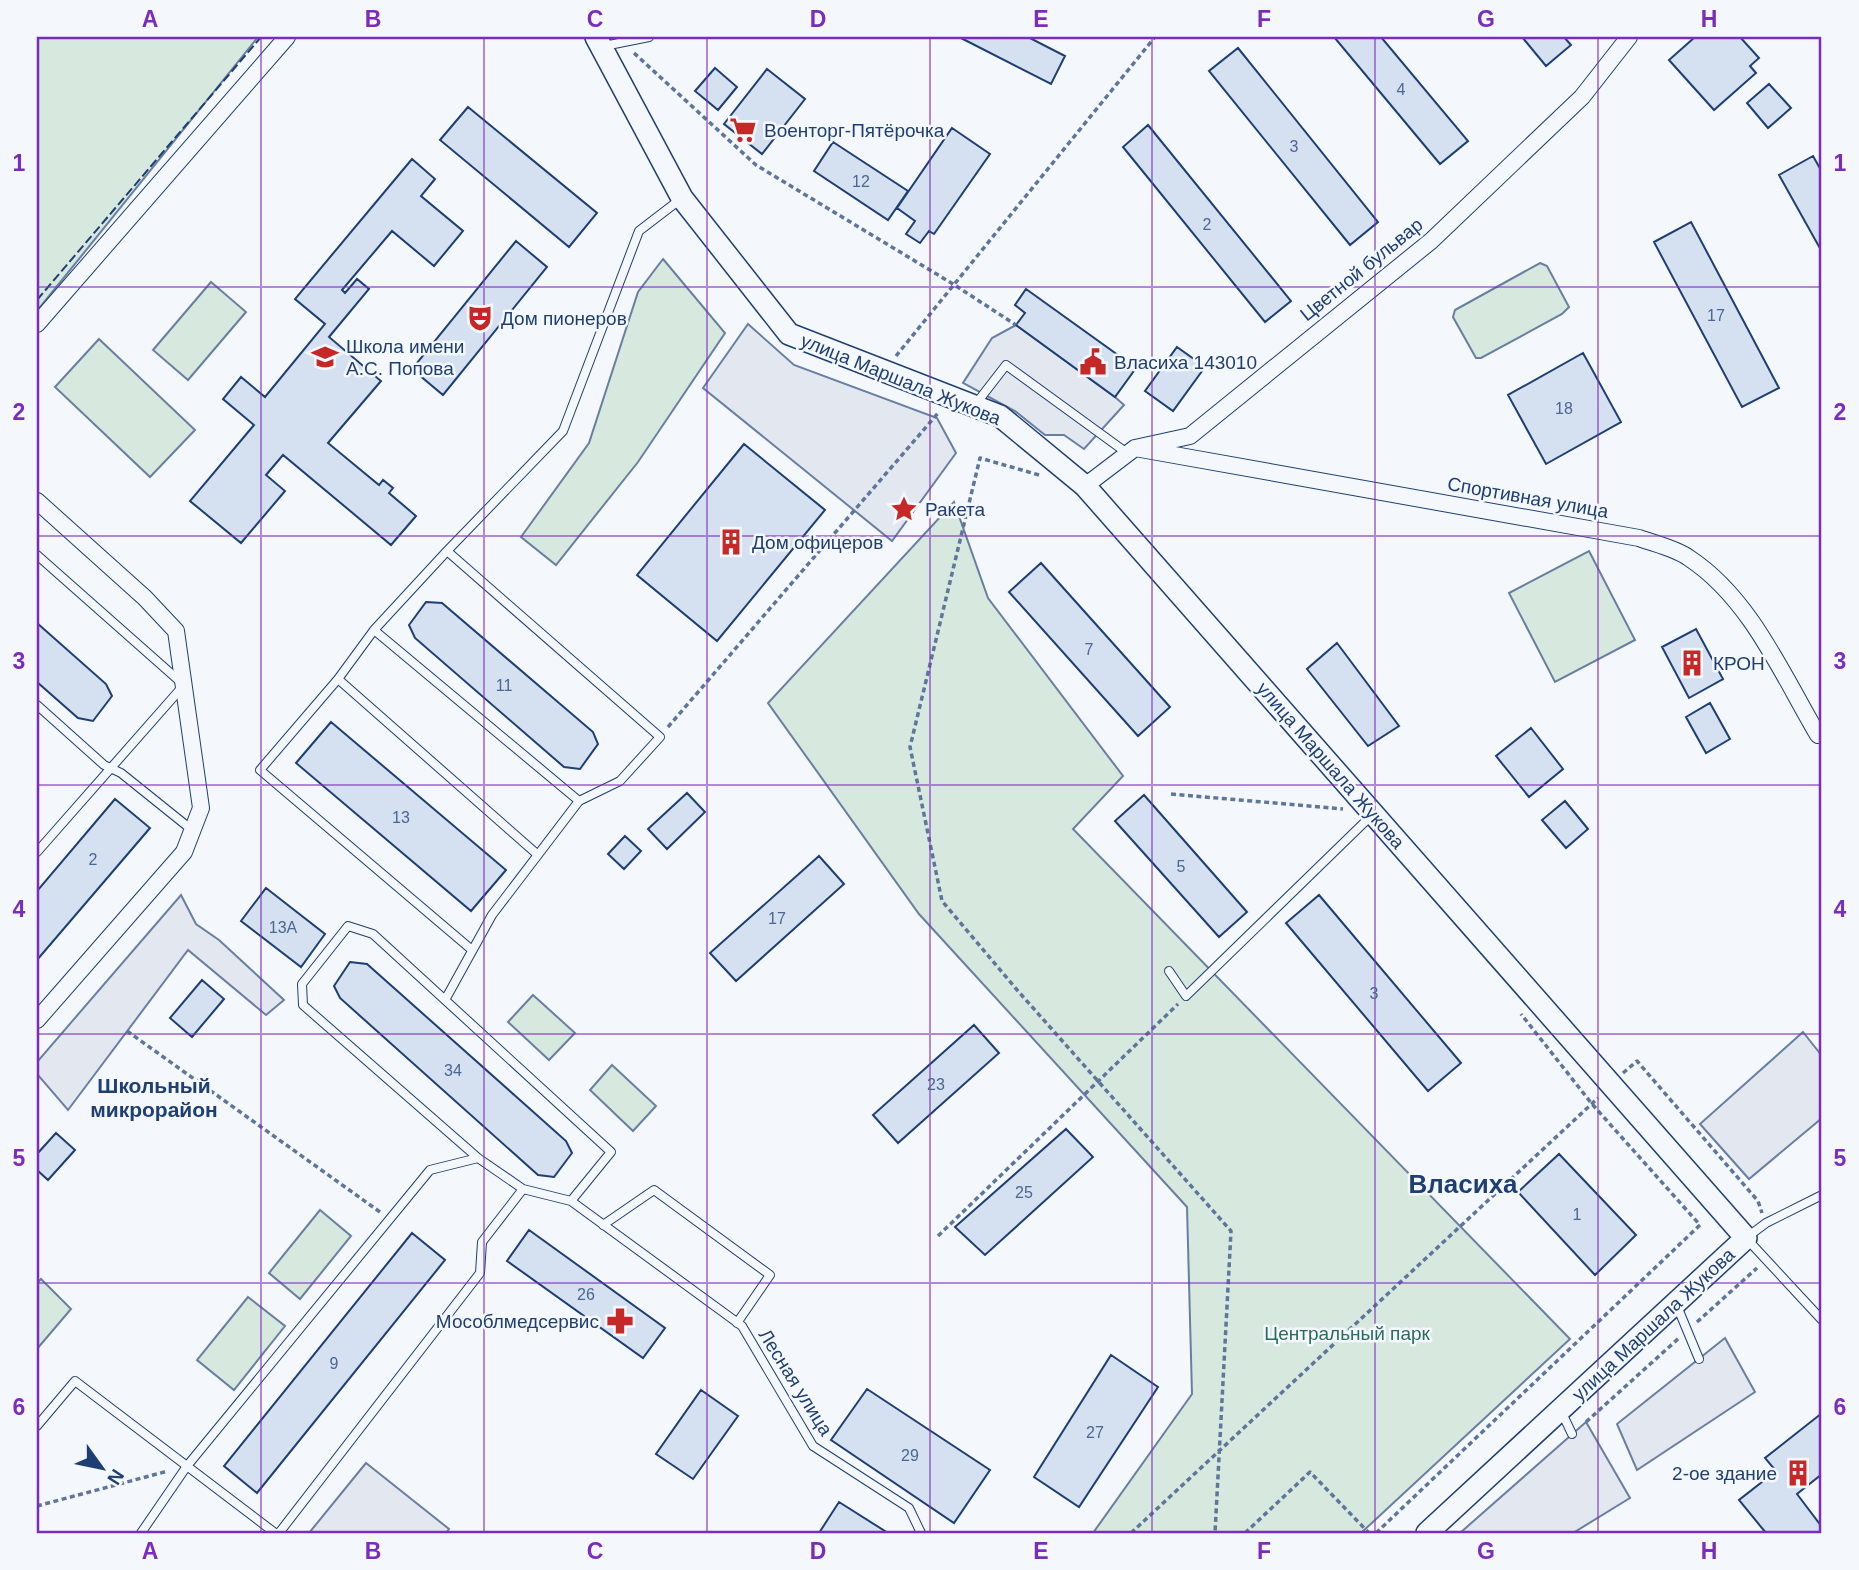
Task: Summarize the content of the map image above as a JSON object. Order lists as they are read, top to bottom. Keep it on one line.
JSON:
{"streets":{"street":["Цветной бульвар","улица Маршала Жукова","Спортивная улица"],"lane":["Лесная улица"]},"crossings":[["Цветной бульвар","улица Маршала Жукова"],["Цветной бульвар","Спортивная улица"]],"districts":["Школьный микрорайон","Власиха"],"parks":["Центральный парк"],"places":{"supermarket":["Военторг-Пятёрочка"],"theatre":["Дом пионеров"],"school or university":["Школа имени А.С. Попова"],"public building":["Власиха 143010"],"place":["Ракета"],"building":["Дом офицеров","КРОН","2-ое здание"],"pharmacy":["Мособлмедсервис"]},"house_numbers":["4","3","12","2","17","18","7","11","13","2","5","17","13А","3","34","23","25","1","26","9","27","29"],"north":"bottom right","grid":{"columns":["A","B","C","D","E","F","G","H"],"rows":["1","2","3","4","5","6"]}}
